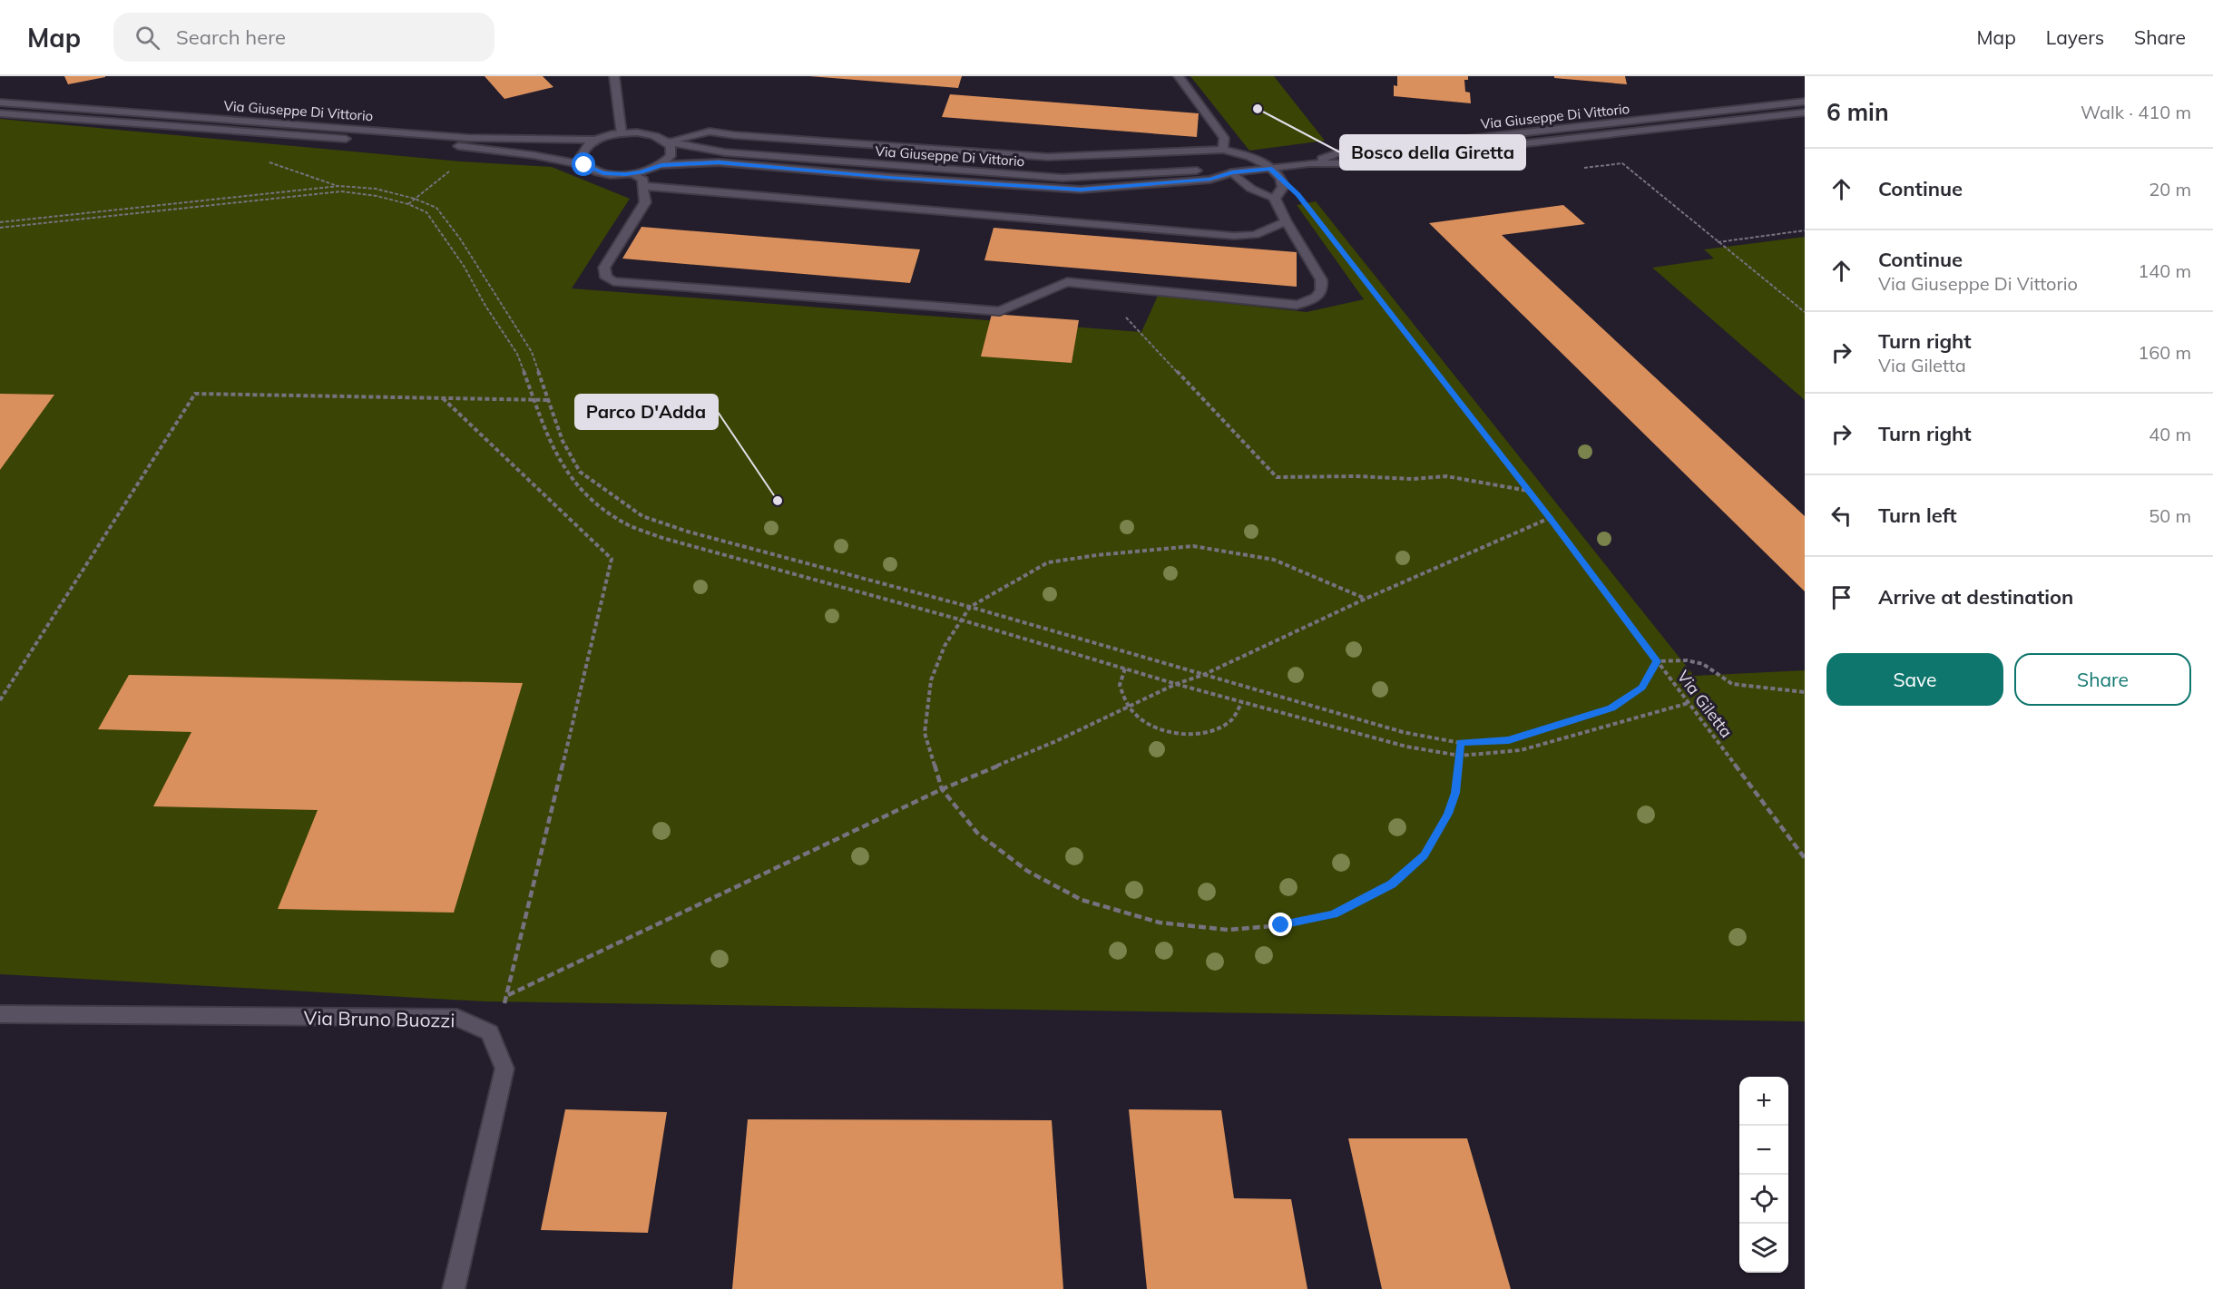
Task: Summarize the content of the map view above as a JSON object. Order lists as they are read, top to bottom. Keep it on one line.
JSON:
{"streets":{"street":["Via Giuseppe Di Vittorio","Via Bruno Buozzi"],"path":["Via Giletta"]},"places":["Bosco della Giretta","Parco D'Adda"],"page":{"header":"Map","search":"Search here","nav":["Map","Layers","Share"],"heading":["6 min","Walk · 410 m"],"list":[["Continue","20 m"],["Continue","Via Giuseppe Di Vittorio","140 m"],["Turn right","Via Giletta","160 m"],["Turn right","40 m"],["Turn left","50 m"],"Arrive at destination"],"buttons":["Save","Share"],"map_buttons":["+","−"]}}
